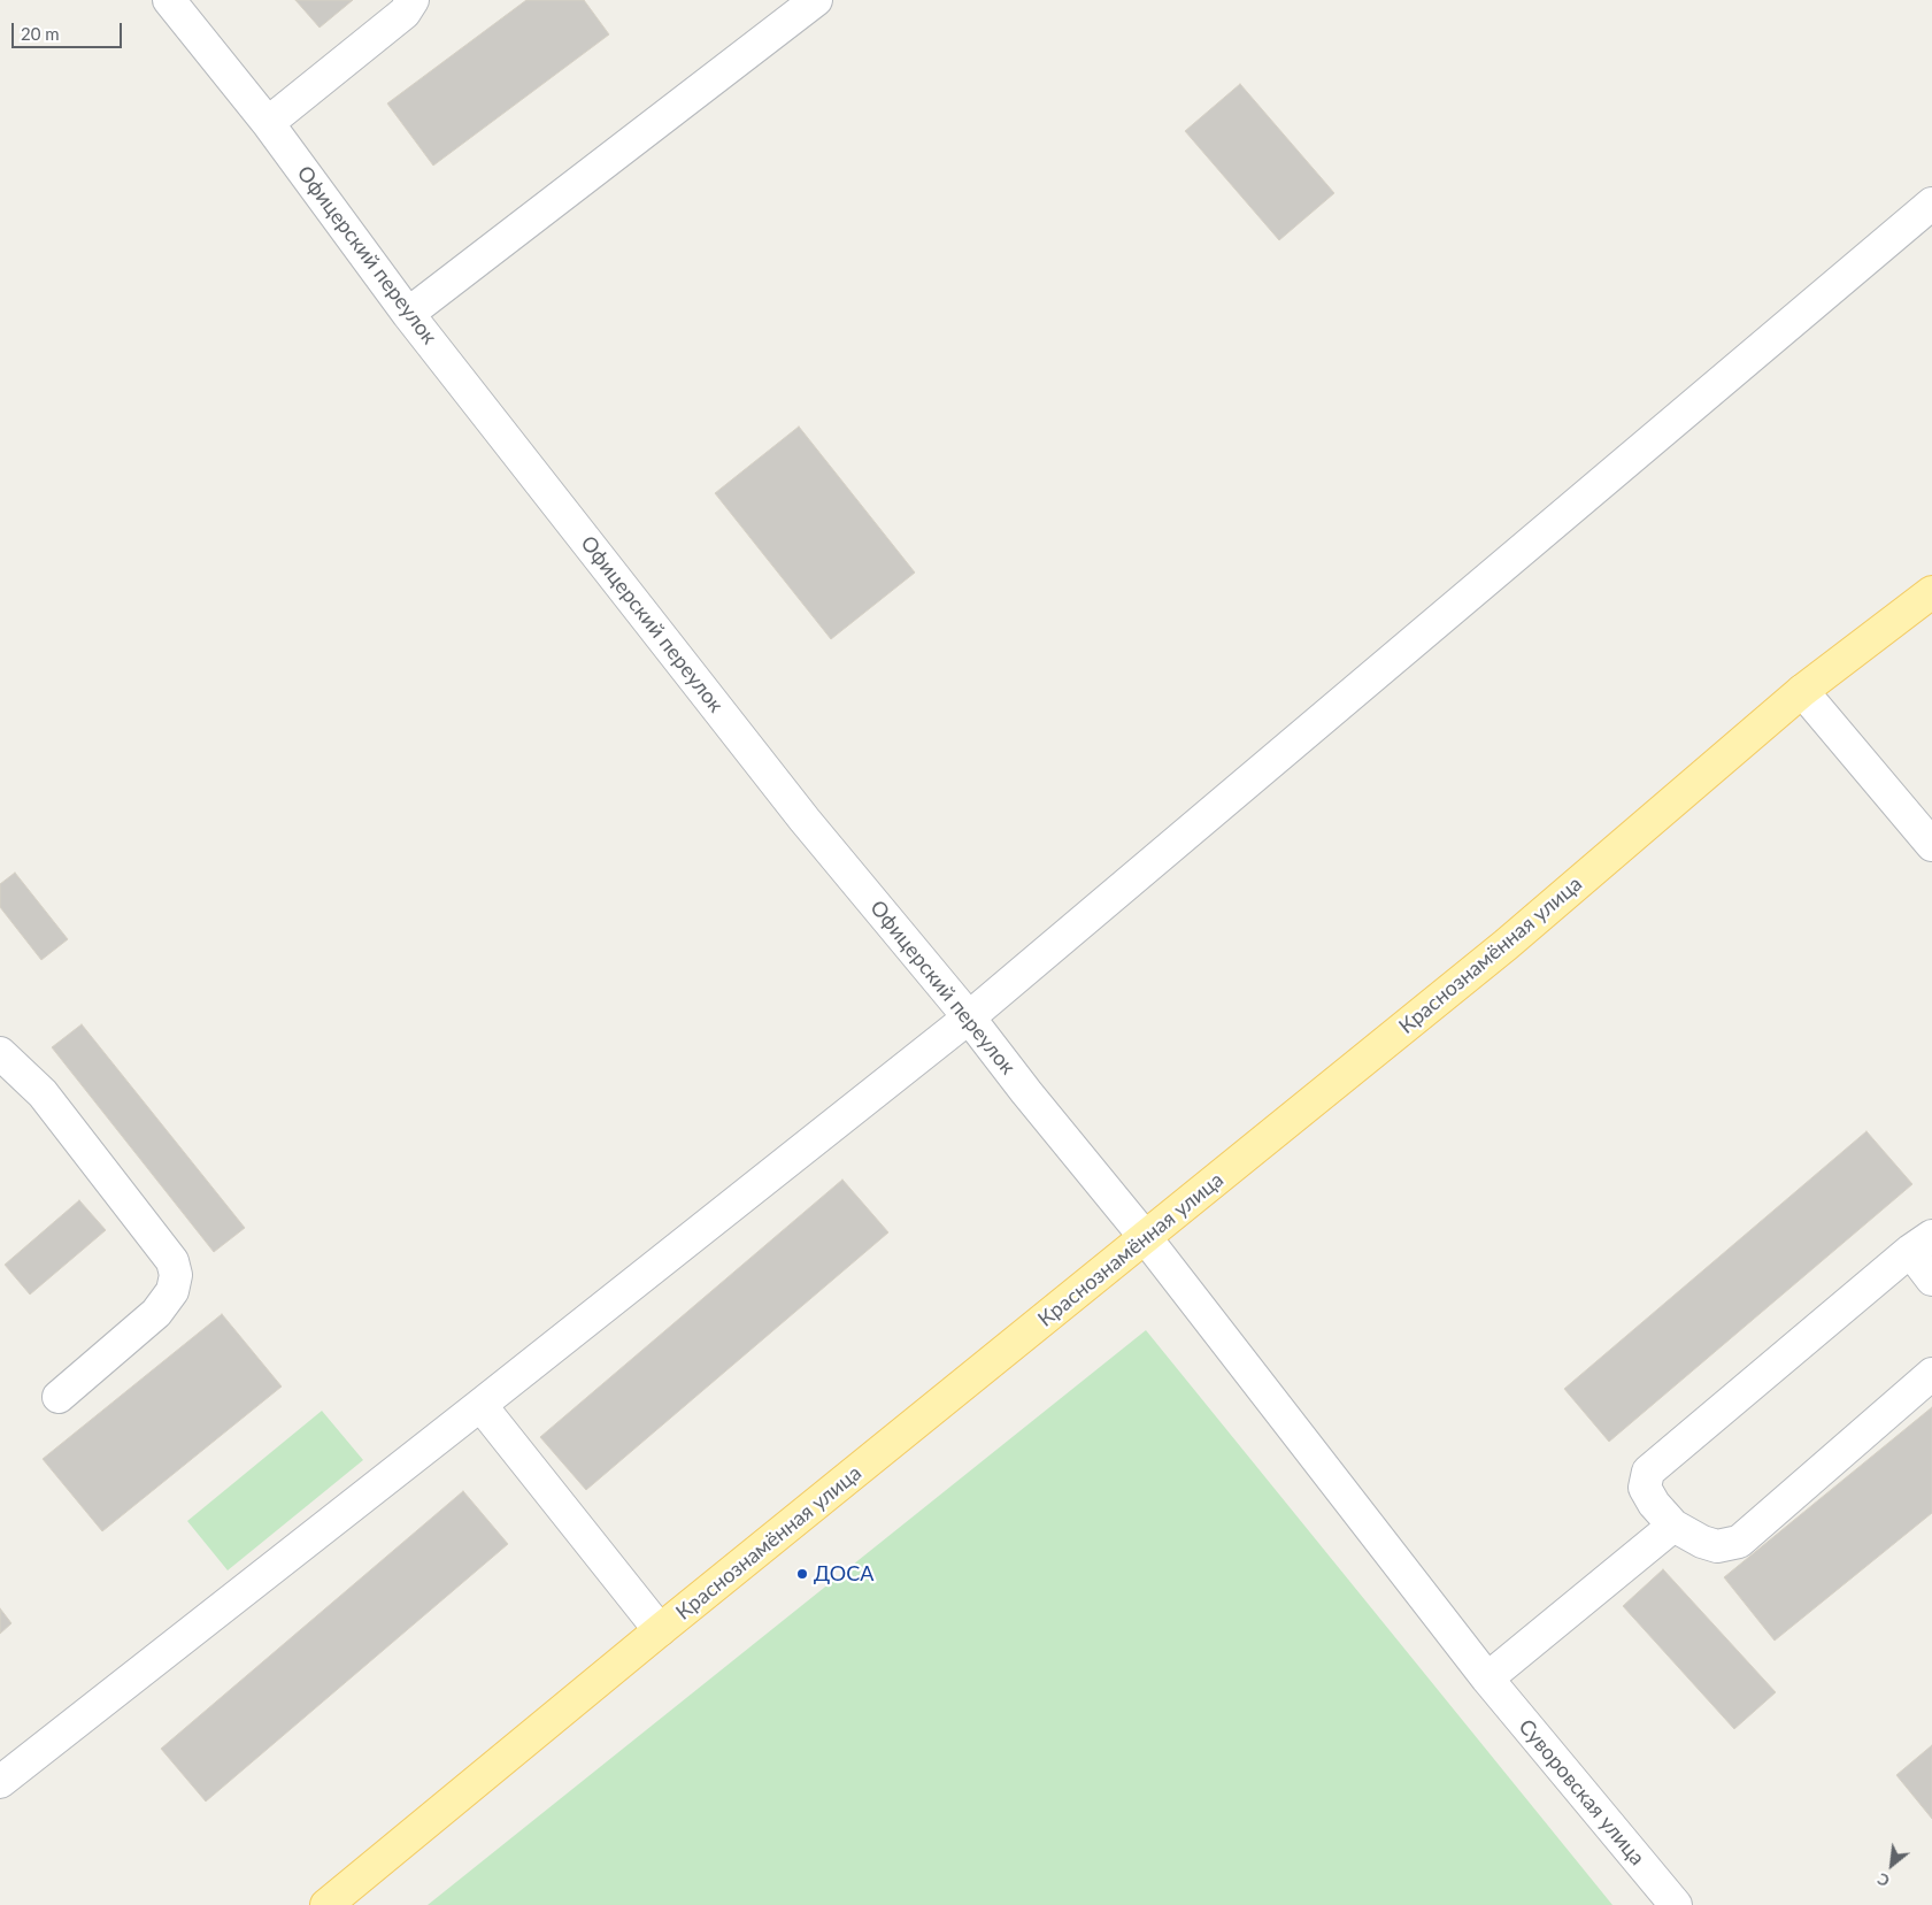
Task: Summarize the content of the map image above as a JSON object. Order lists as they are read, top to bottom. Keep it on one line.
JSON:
{"streets":{"main road":["Краснознамённая улица"],"street":["Офицерский переулок","Суворовская улица"]},"crossings":[["Офицерский переулок","Краснознамённая улица"],["Офицерский переулок","Суворовская улица"]],"places":["ДОСА"],"scale_bar":"20 m","north":"bottom left"}
